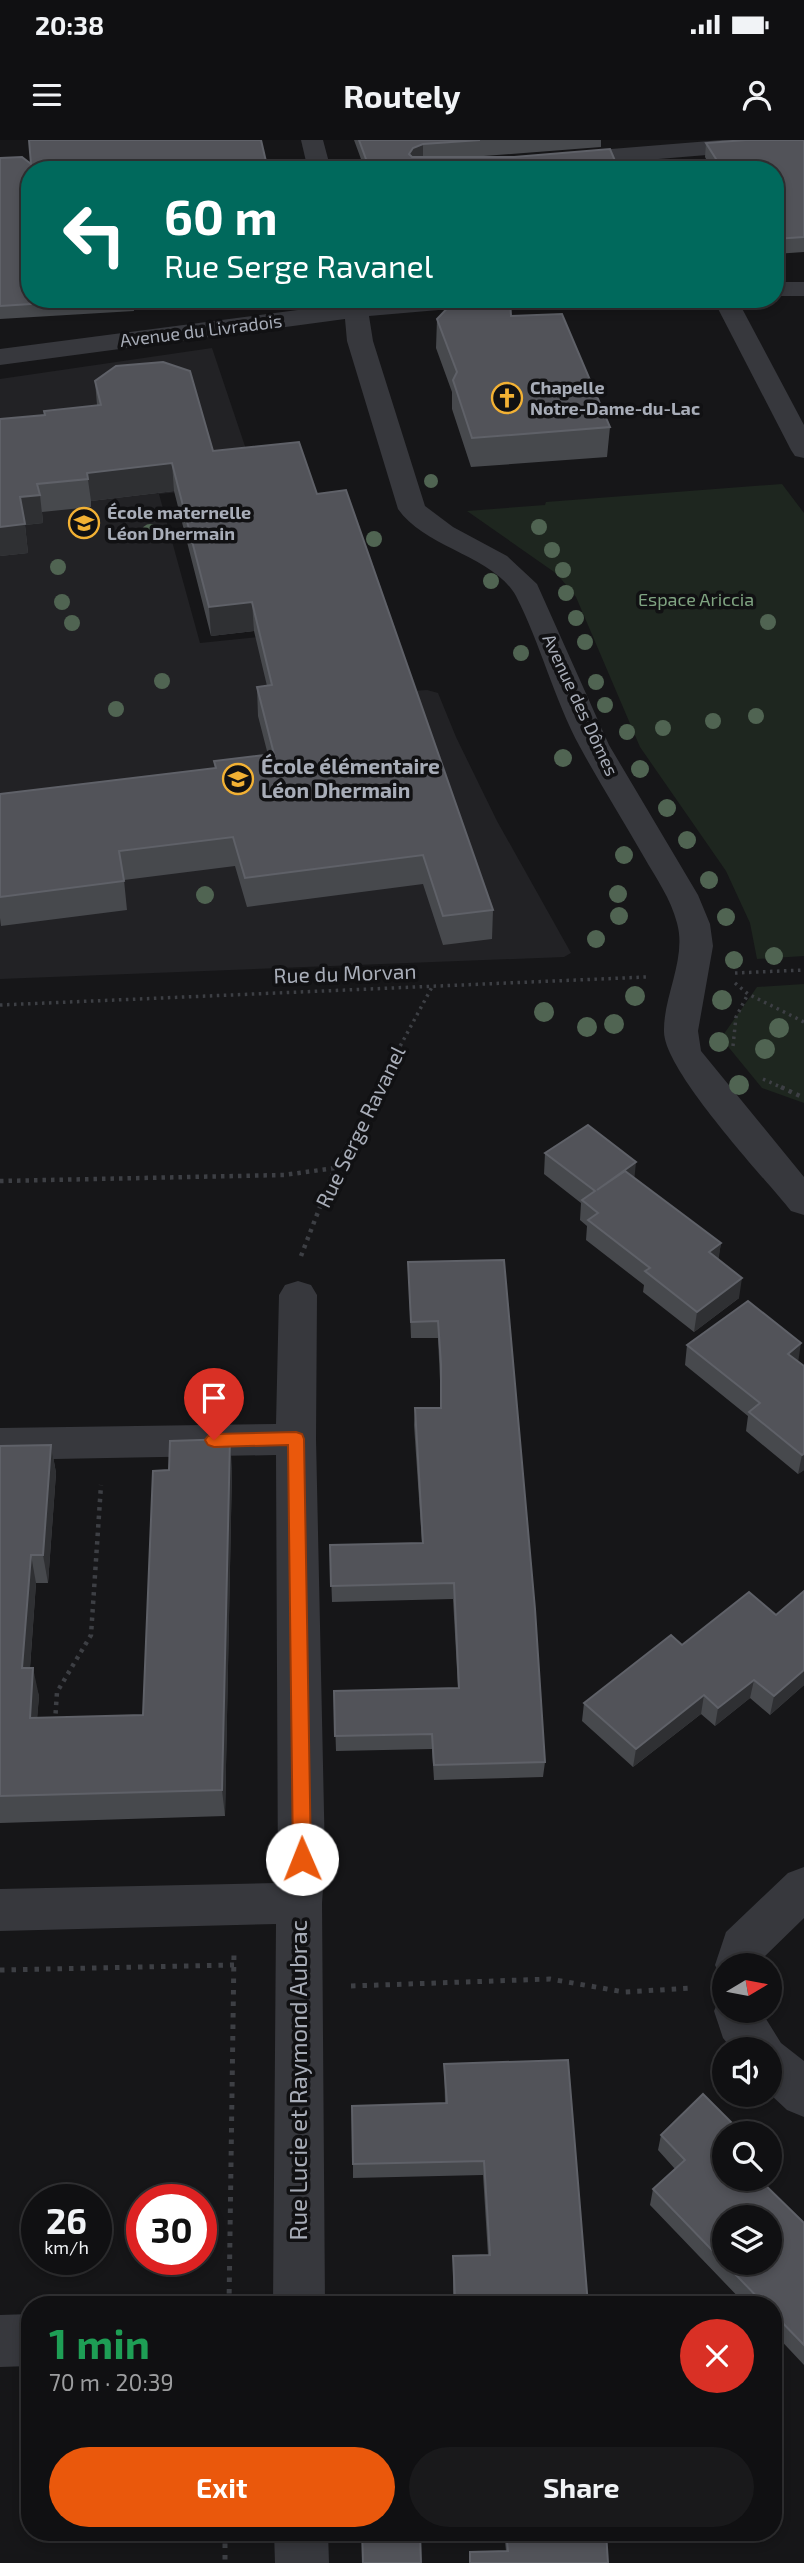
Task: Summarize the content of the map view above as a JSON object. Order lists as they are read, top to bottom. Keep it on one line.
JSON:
{"streets":{"street":["Avenue du Livradois","Avenue des Dômes","Rue Lucie et Raymond Aubrac"],"path":["Rue du Morvan","Rue Serge Ravanel"]},"crossings":[["Avenue des Dômes","Rue du Morvan"],["Rue du Morvan","Rue Serge Ravanel"]],"parks":["Espace Ariccia"],"places":{"church":["Chapelle Notre-Dame-du-Lac"],"school or university":["École maternelle Léon Dhermain","École élémentaire Léon Dhermain"]},"north":"right","page":{"status":"20:38","header":"Routely","turn":["60 m","Rue Serge Ravanel"],"speed":"26 km/h","limit":"30","heading":["1 min","70 m · 20:39"],"buttons":["Exit","Share"]}}
